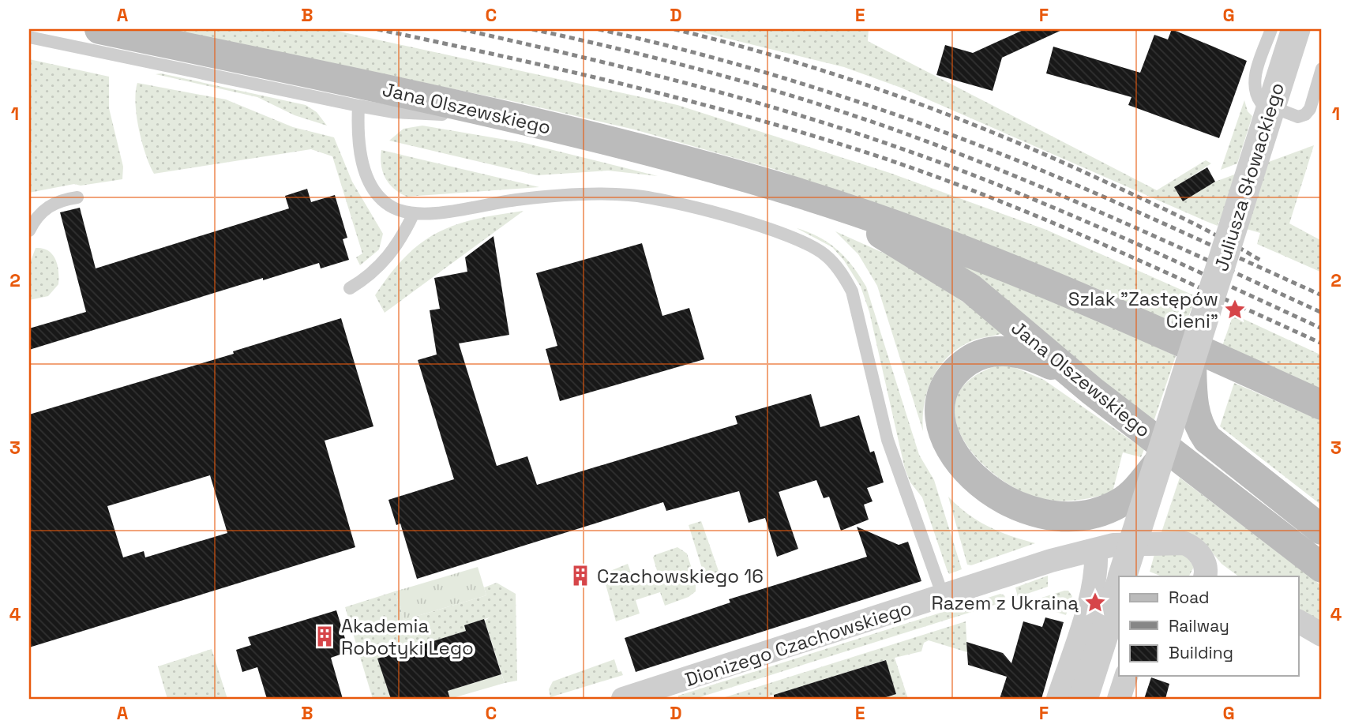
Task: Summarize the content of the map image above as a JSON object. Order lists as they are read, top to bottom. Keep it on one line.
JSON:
{"streets":{"main road":["Jana Olszewskiego"],"street":["Juliusza Słowackiego","Dionizego Czachowskiego"]},"crossings":[["Juliusza Słowackiego","Dionizego Czachowskiego"]],"places":{"place":["Szlak \"Zastępów Cieni\"","Razem z Ukrainą"],"building":["Czachowskiego 16","Akademia Robotyki Lego"]},"legend":["Road","Railway","Building"],"grid":{"columns":["A","B","C","D","E","F","G"],"rows":["1","2","3","4"]}}
